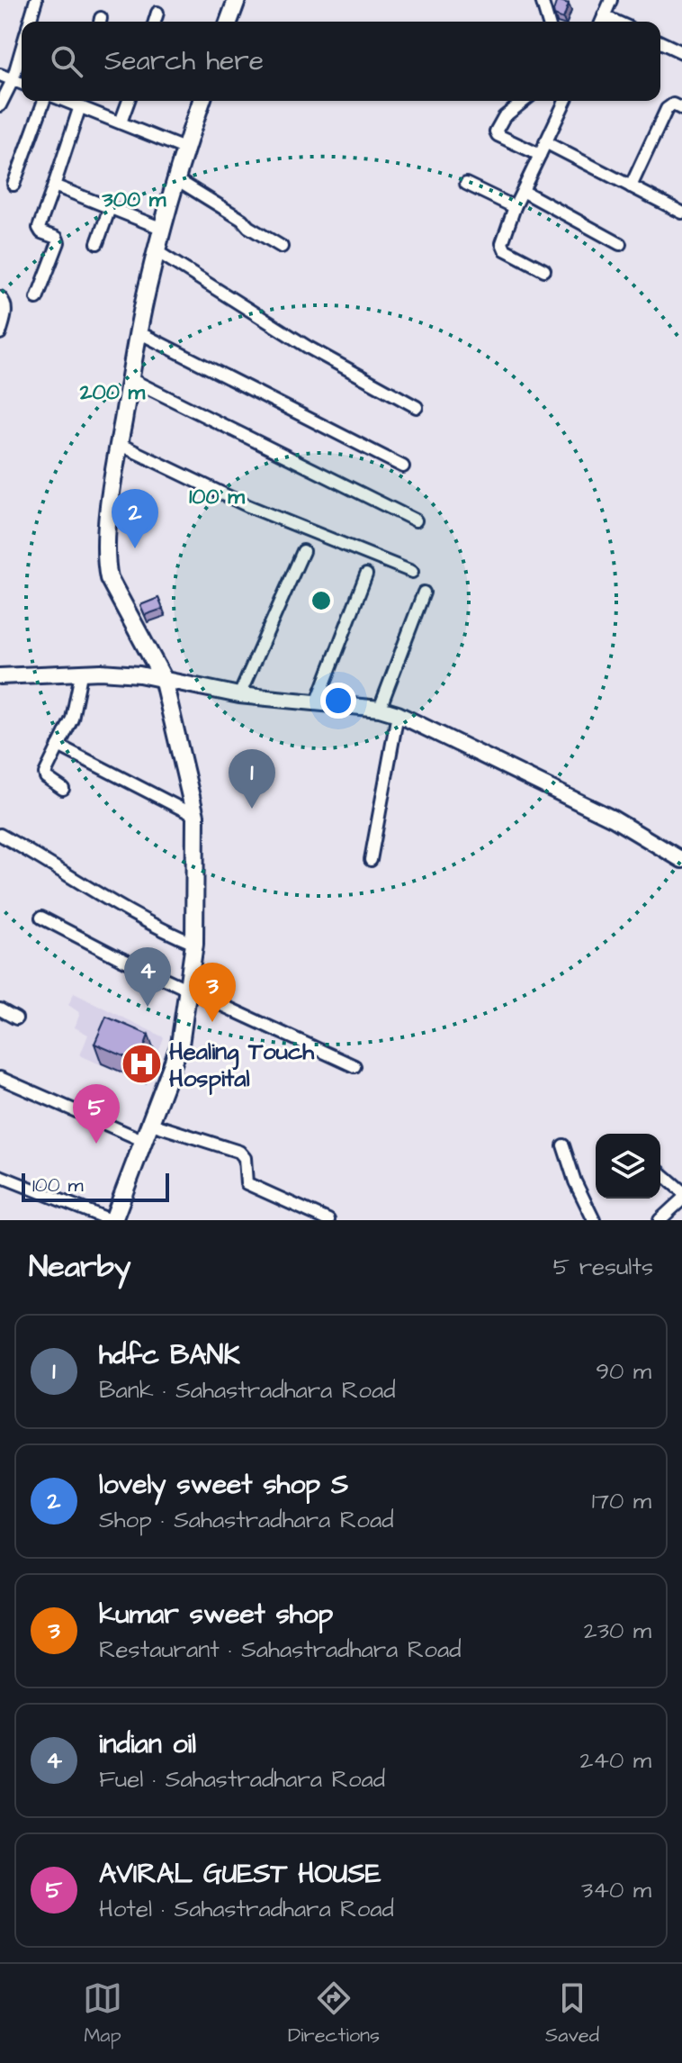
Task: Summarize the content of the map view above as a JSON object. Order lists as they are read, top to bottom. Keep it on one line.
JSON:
{"places":{"hospital":["Healing Touch Hospital"]},"scale_bar":"100 m","page":{"search":"Search here","pins":["2","1","4","3","5"],"scale":"100 m","heading":["Nearby","5 results"],"list":[{"mark":"1","name":"hdfc BANK","note":"Bank · Sahastradhara Road","value":"90 m"},{"mark":"2","name":"lovely sweet shop S","note":"Shop · Sahastradhara Road","value":"170 m"},{"mark":"3","name":"kumar sweet shop","note":"Restaurant · Sahastradhara Road","value":"230 m"},{"mark":"4","name":"indian oil","note":"Fuel · Sahastradhara Road","value":"240 m"},{"mark":"5","name":"AVIRAL GUEST HOUSE","note":"Hotel · Sahastradhara Road","value":"340 m"}],"nav":["Map","Directions","Saved"]},"rings":["300 m","200 m","100 m"]}
